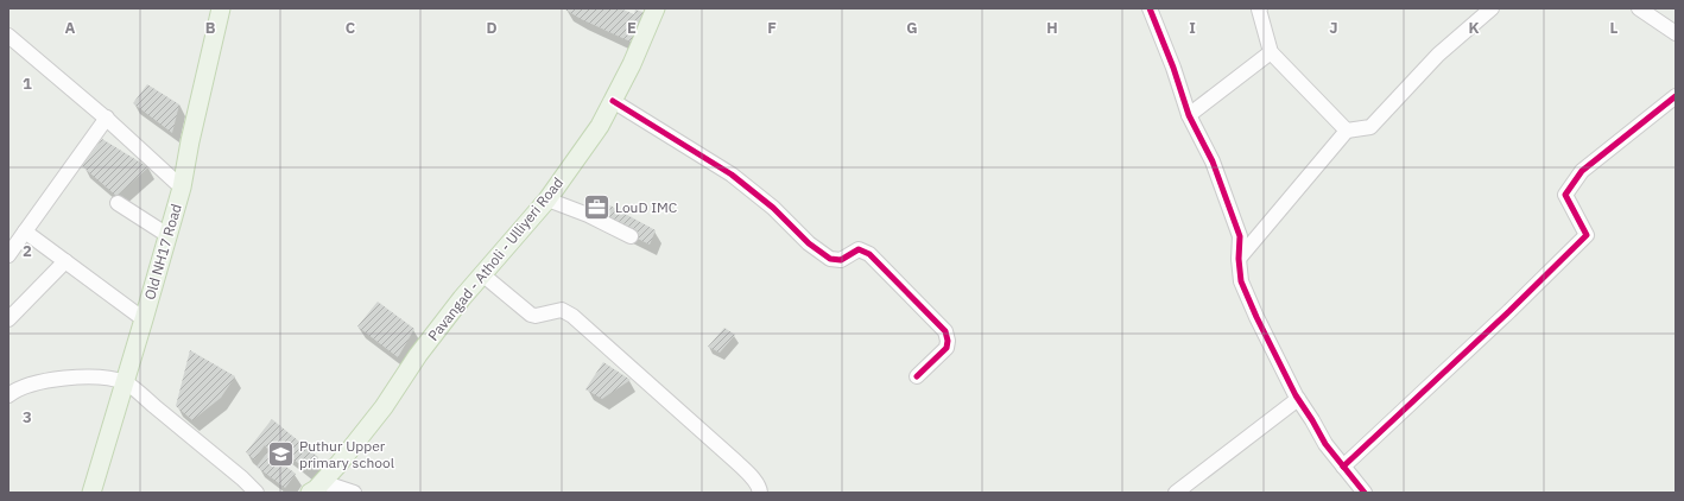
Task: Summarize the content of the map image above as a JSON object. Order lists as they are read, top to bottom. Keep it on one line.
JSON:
{"streets":{"main road":["Old NH17 Road","Pavangad - Atholi - Ulliyeri Road"]},"places":{"office":["LouD IMC"],"school or university":["Puthur Upper primary school"]},"grid":{"columns":["A","B","C","D","E","F","G","H","I","J","K","L"],"rows":["1","2","3"]}}
